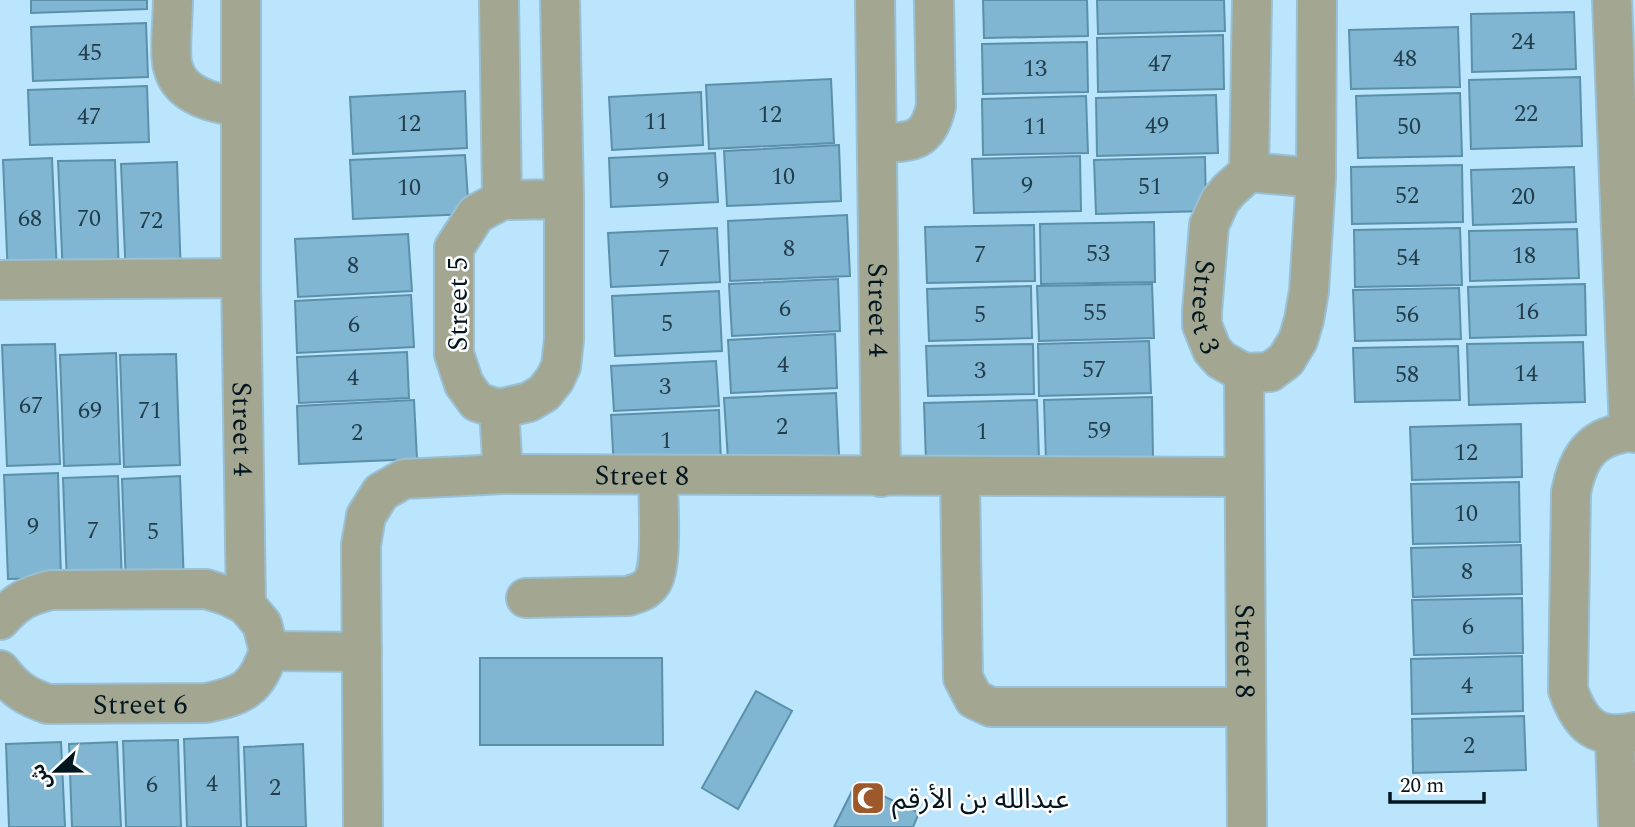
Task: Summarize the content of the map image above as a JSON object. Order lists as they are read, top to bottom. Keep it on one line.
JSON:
{"streets":{"street":["Street 5","Street 3","Street 4","Street 8","Street 6"]},"crossings":[["Street 3","Street 8"],["Street 4","Street 8"]],"places":{"mosque":["عبدالله بن الأرقم"]},"house_numbers":["24","45","48","47","13","22","12","47","11","12","49","11","50","10","9","9","51","10","52","20","68","70","72","8","53","7","18","54","7","8","6","16","55","5","56","5","6","4","57","3","14","58","4","3","67","69","71","2","59","1","2","1","12","10","9","7","5","8","6","4","2","4","6","2"],"scale_bar":"20 m","north":"left"}
